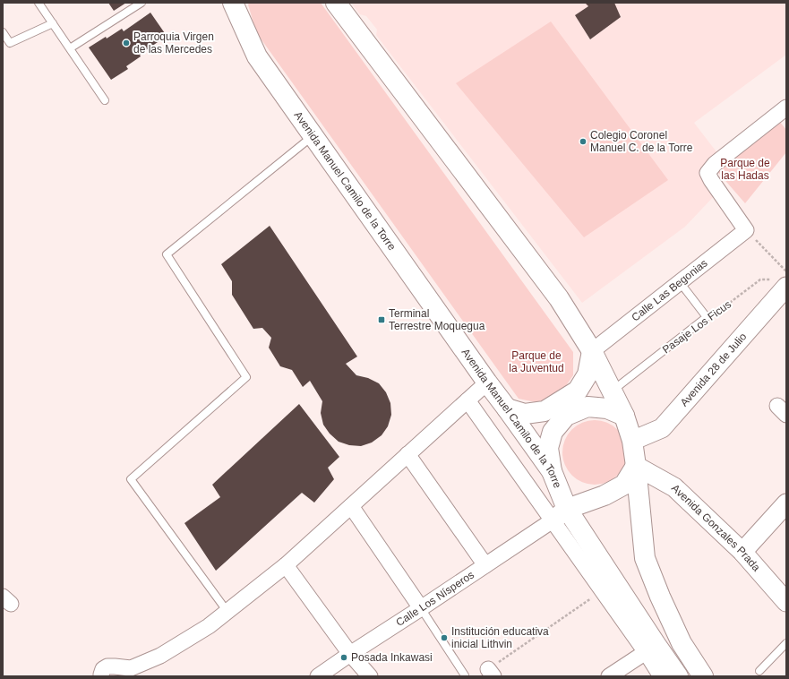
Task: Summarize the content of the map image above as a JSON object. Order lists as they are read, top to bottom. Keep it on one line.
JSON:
{"streets":{"main road":["Avenida Manuel Camilo de la Torre"],"street":["Calle Las Begonias","Avenida 28 de Julio","Avenida Gonzales Prada","Calle Los Nísperos"],"lane":["Pasaje Los Ficus"]},"crossings":[["Avenida Manuel Camilo de la Torre","Avenida 28 de Julio"],["Avenida Manuel Camilo de la Torre","Avenida Gonzales Prada"],["Avenida Manuel Camilo de la Torre","Calle Los Nísperos"],["Pasaje Los Ficus","Avenida 28 de Julio"],["Avenida 28 de Julio","Avenida Gonzales Prada"],["Avenida 28 de Julio","Calle Los Nísperos"],["Avenida Gonzales Prada","Calle Los Nísperos"]],"parks":["Parque de las Hadas","Parque de la Juventud"],"places":{"other":["Parroquia Virgen de las Mercedes","Colegio Coronel Manuel C. de la Torre","Institución educativa inicial Lithvin","Posada Inkawasi"],"transit":["Terminal Terrestre Moquegua"]}}
